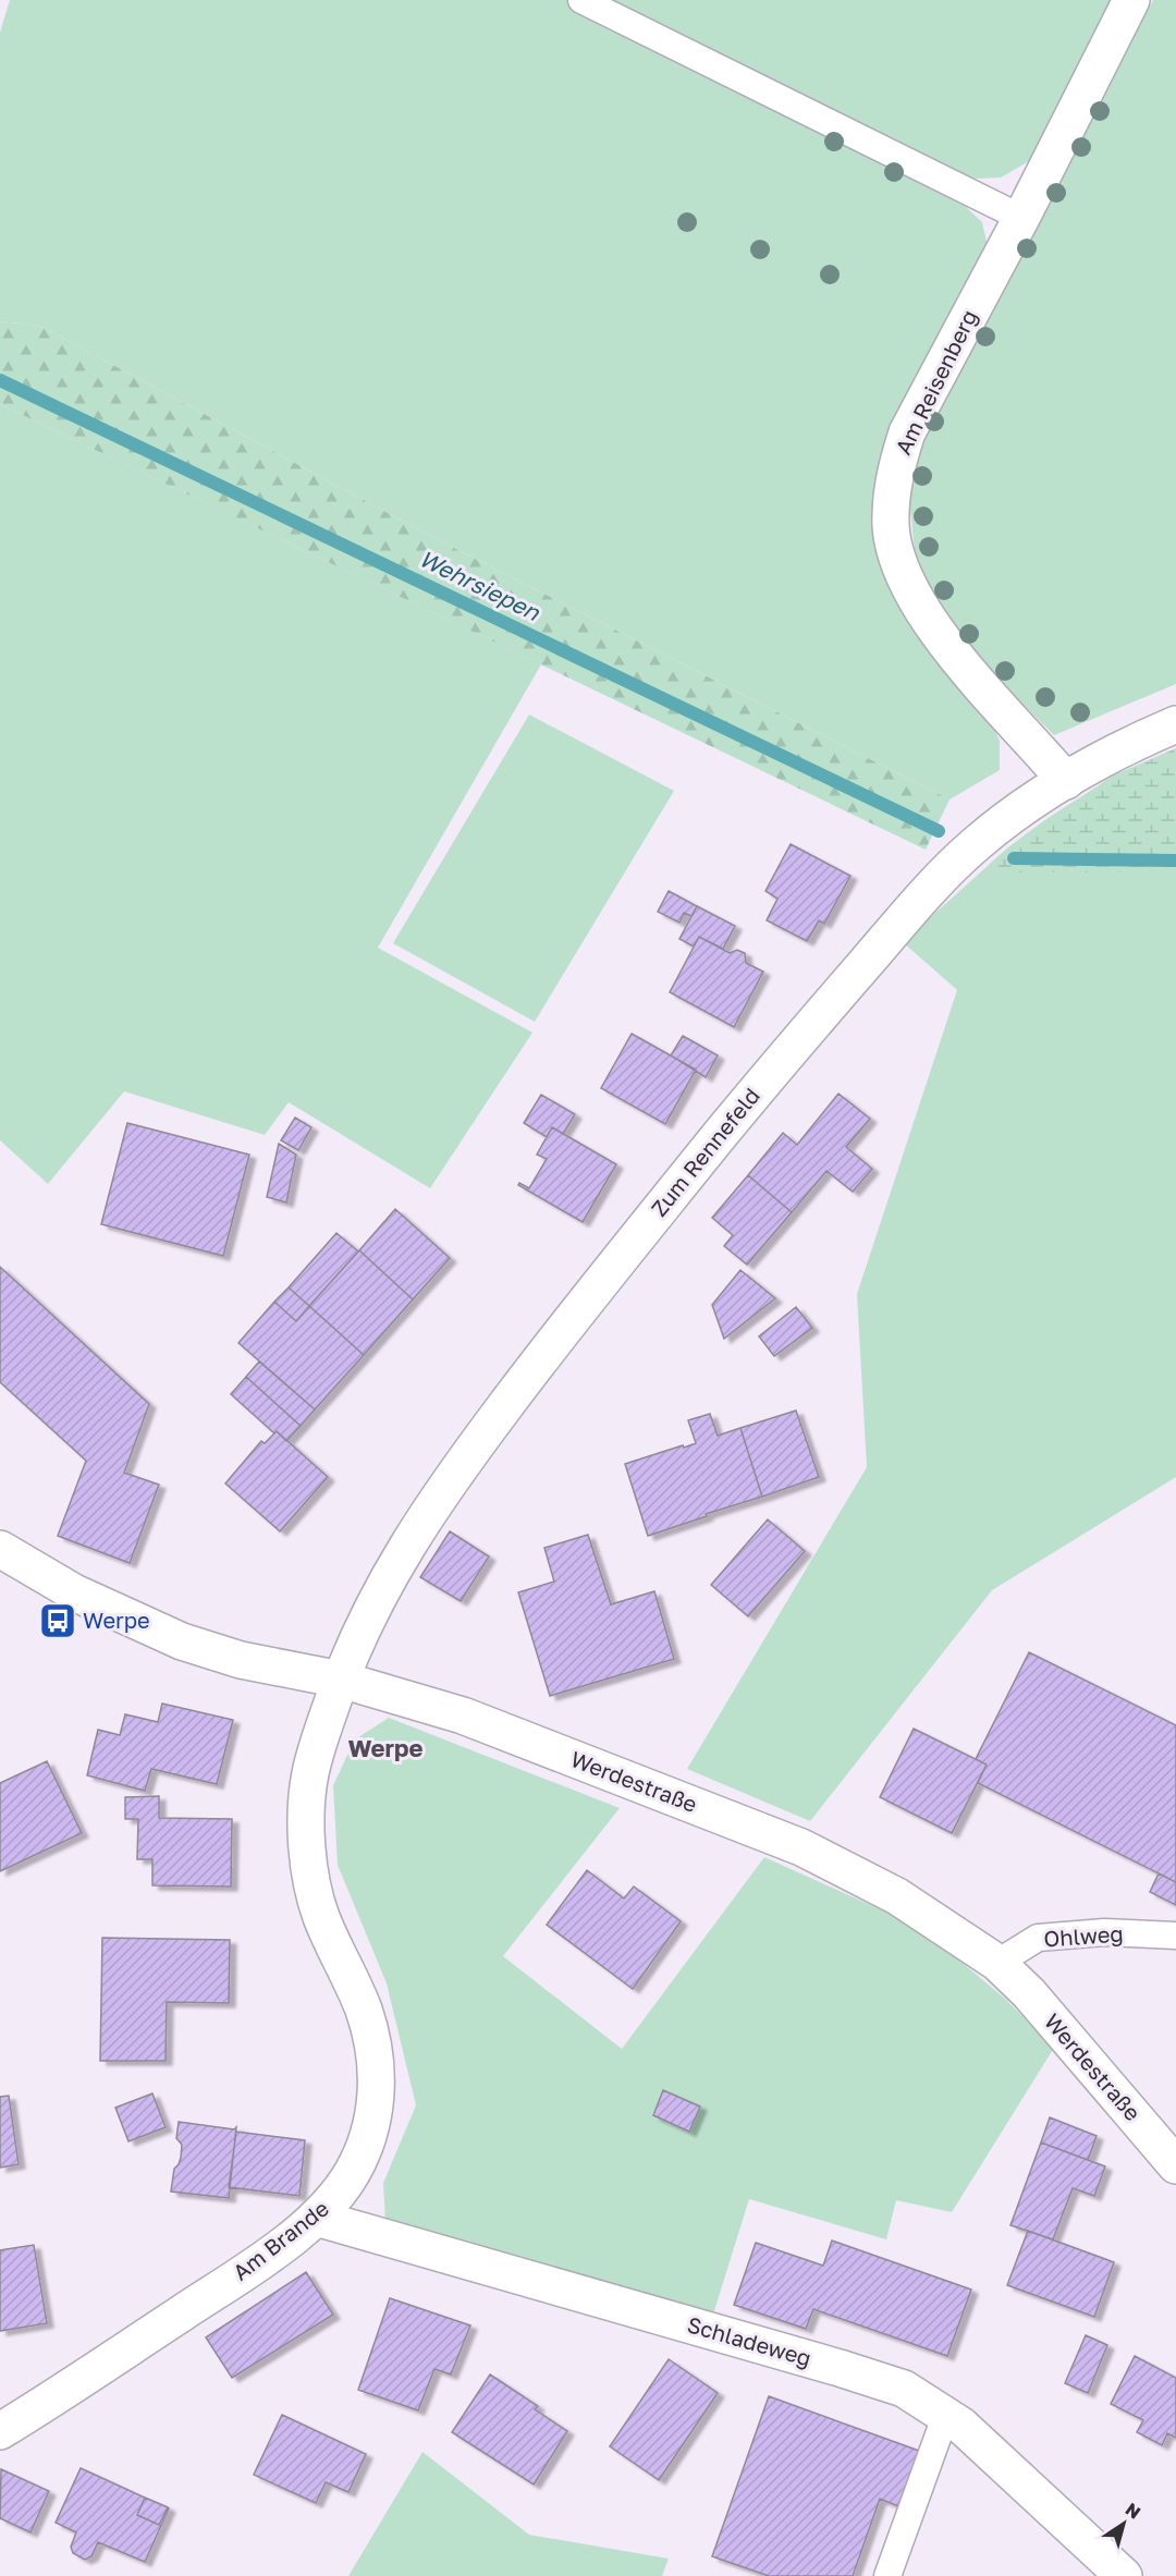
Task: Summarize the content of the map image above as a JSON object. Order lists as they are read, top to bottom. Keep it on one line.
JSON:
{"streets":{"street":["Am Reisenberg","Zum Rennefeld","Werdestraße","Am Brande","Schladeweg"],"lane":["Ohlweg"]},"crossings":[["Am Reisenberg","Zum Rennefeld"],["Zum Rennefeld","Werdestraße"],["Zum Rennefeld","Am Brande"],["Werdestraße","Ohlweg"],["Werdestraße","Am Brande"],["Am Brande","Schladeweg"]],"districts":["Werpe"],"water":["Wehrsiepen"],"places":{"bus stop":["Werpe"]},"north":"top right"}
